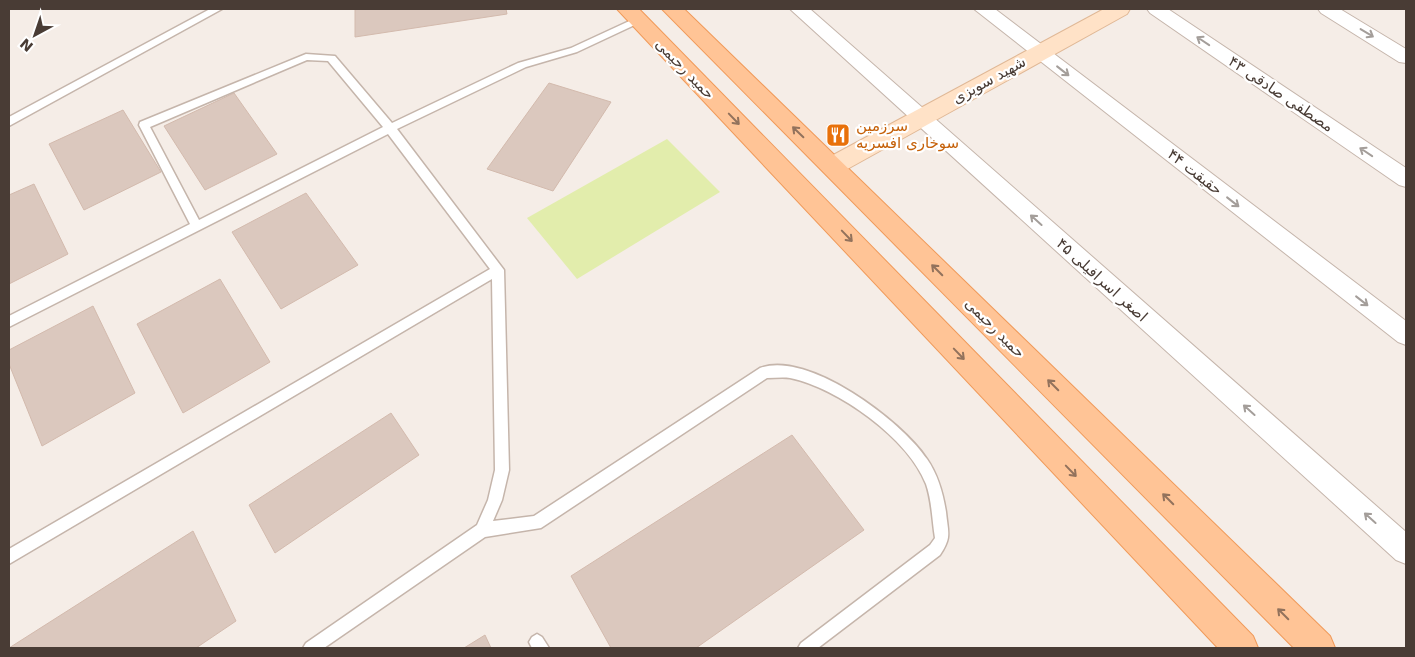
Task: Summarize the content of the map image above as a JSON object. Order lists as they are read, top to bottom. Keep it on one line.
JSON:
{"streets":{"main road":["حمید رحیمی","شهید سویزی"],"street":["مصطفی صادقی ۴۳","حقیقت ۴۴","اصغر اسرافیلی ۴۵"]},"crossings":[["حمید رحیمی","شهید سویزی"],["شهید سویزی","حقیقت ۴۴"],["شهید سویزی","اصغر اسرافیلی ۴۵"]],"one_way":["حقیقت ۴۴","اصغر اسرافیلی ۴۵"],"places":{"restaurant":["سرزمین سوخاری افسریه"]},"north":"bottom left"}
